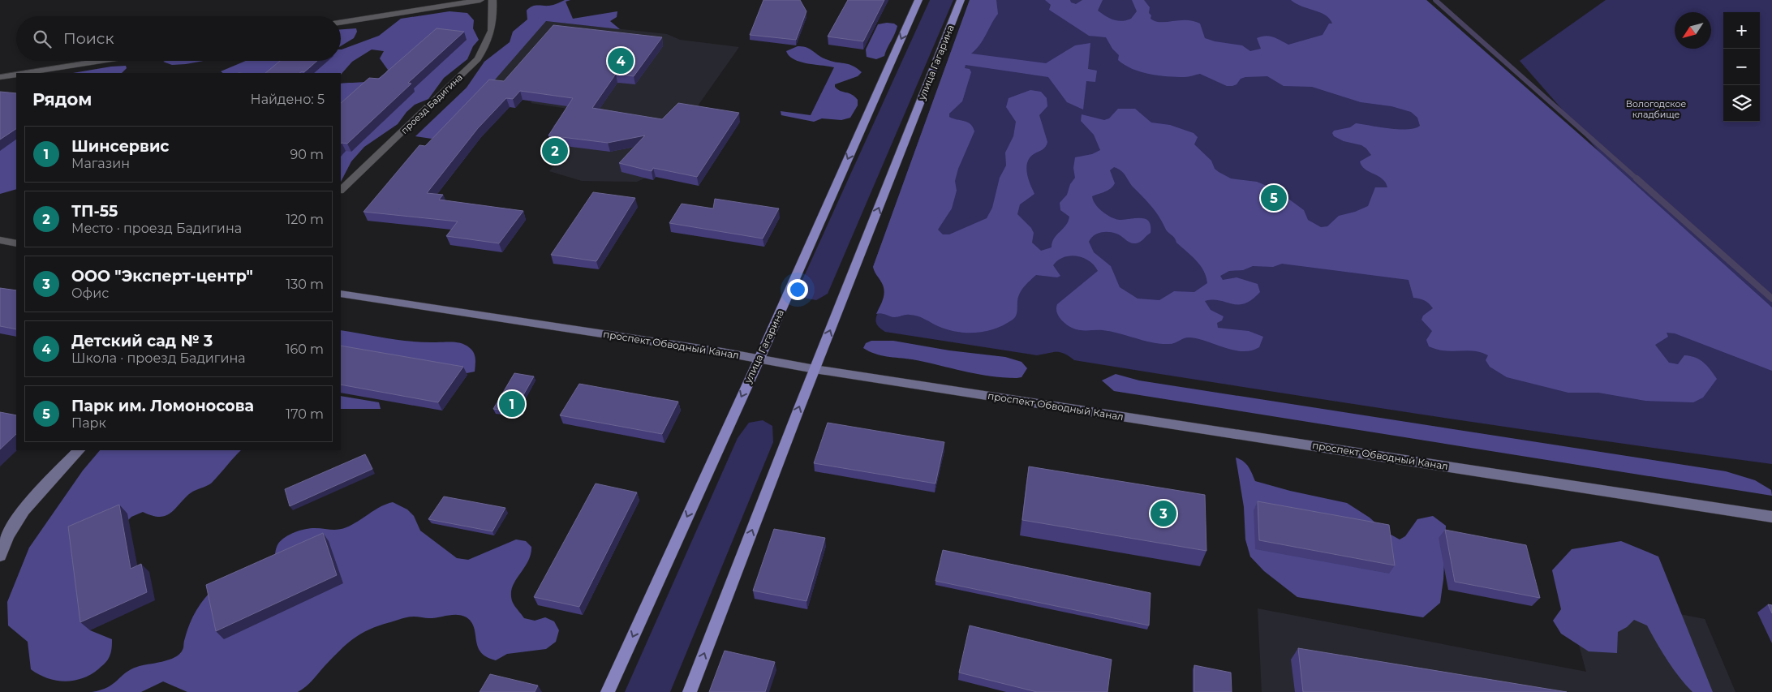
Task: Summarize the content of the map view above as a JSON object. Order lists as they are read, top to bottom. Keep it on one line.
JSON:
{"streets":{"main road":["улица Гагарина","проспект Обводный Канал"],"street":["проезд Бадигина"]},"crossings":[["улица Гагарина","проспект Обводный Канал"]],"parks":["Вологодское кладбище"],"north":"bottom left","page":{"map_buttons":["+","−"],"search":"Поиск","pins":["4","2","5","1","3"],"heading":["Рядом","Найдено: 5"],"list":[{"mark":"1","name":"Шинсервис","note":"Магазин","value":"90 m"},{"mark":"2","name":"ТП-55","note":"Место · проезд Бадигина","value":"120 m"},{"mark":"3","name":"ООО \"Эксперт-центр\"","note":"Офис","value":"130 m"},{"mark":"4","name":"Детский сад № 3","note":"Школа · проезд Бадигина","value":"160 m"},{"mark":"5","name":"Парк им. Ломоносова","note":"Парк","value":"170 m"}]}}
